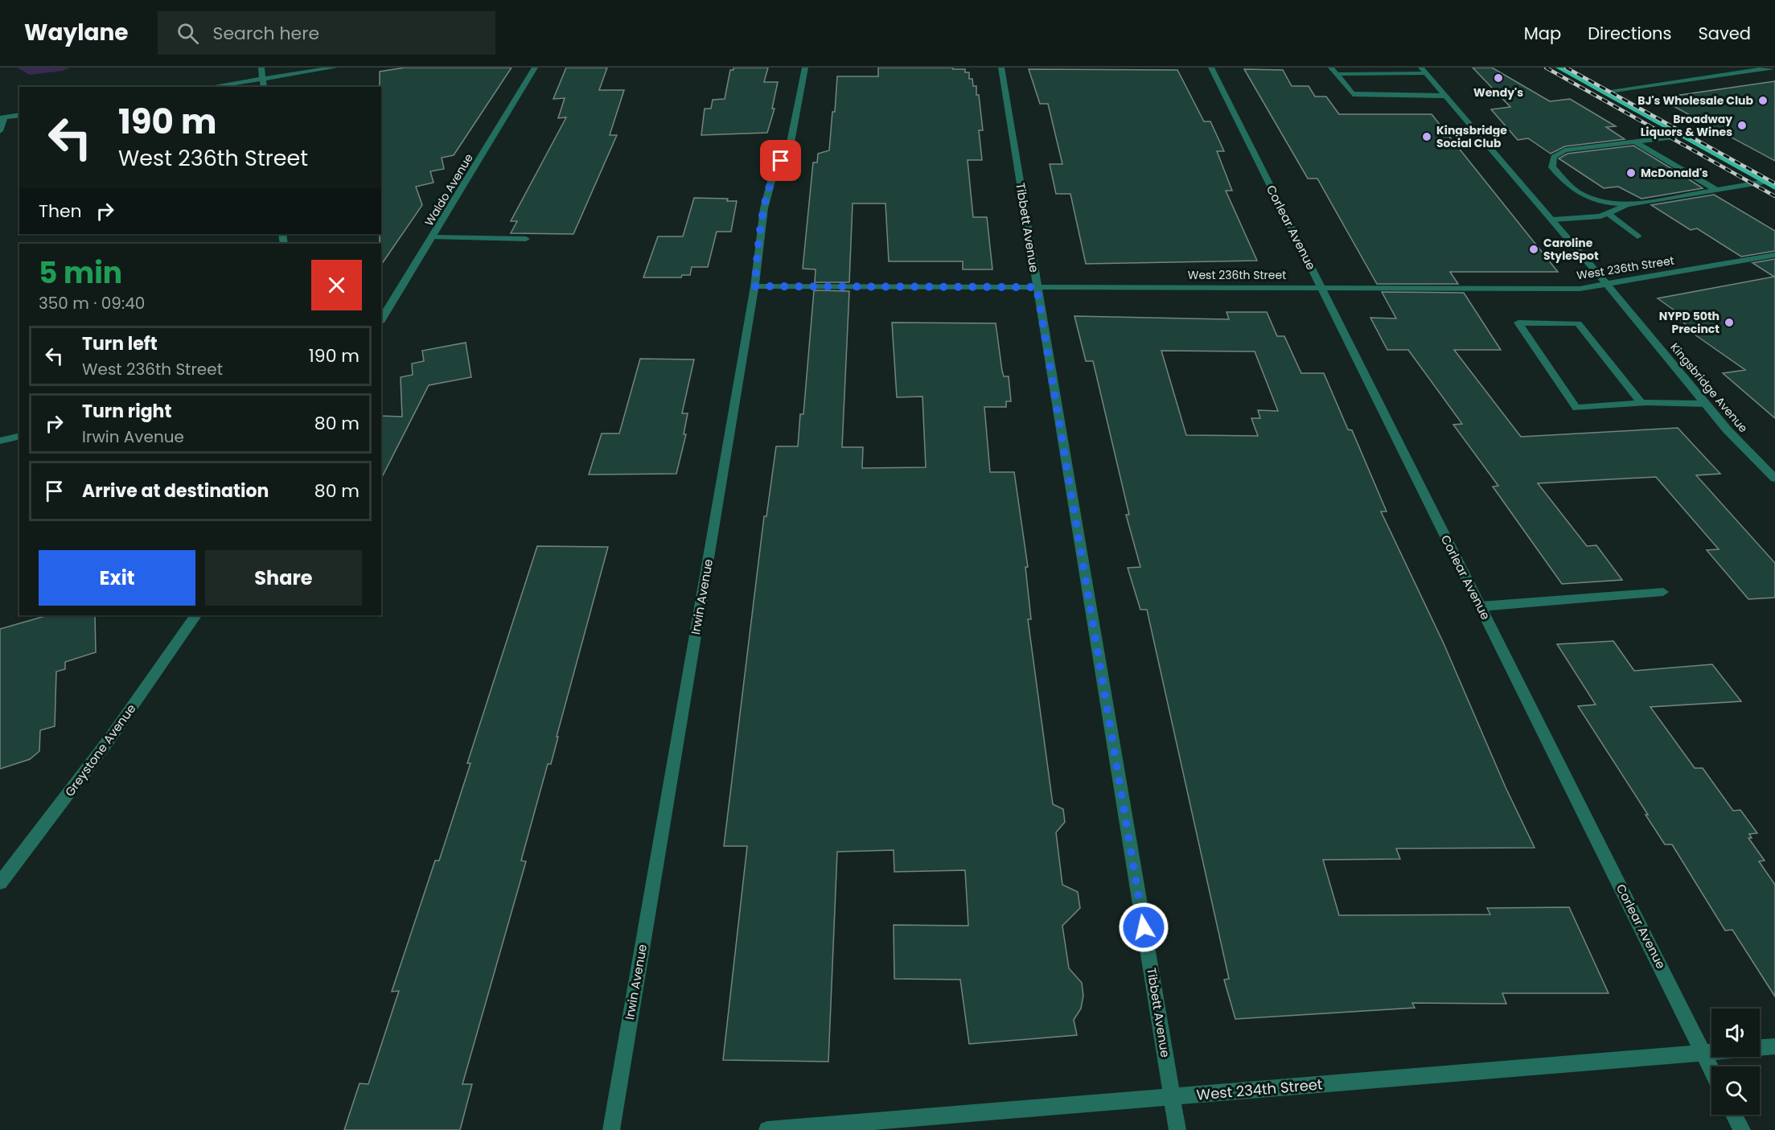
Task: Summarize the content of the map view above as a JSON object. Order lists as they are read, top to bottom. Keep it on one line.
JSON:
{"streets":{"street":["Waldo Avenue","Tibbett Avenue","Corlear Avenue","West 236th Street","Kingsbridge Avenue","Irwin Avenue","Greystone Avenue","West 234th Street"]},"crossings":[["Tibbett Avenue","West 236th Street"],["Tibbett Avenue","West 234th Street"],["Corlear Avenue","West 236th Street"],["Corlear Avenue","West 234th Street"],["West 236th Street","Kingsbridge Avenue"],["West 236th Street","Irwin Avenue"]],"places":["Wendy's","BJ's Wholesale Club","Broadway Liquors & Wines","Kingsbridge Social Club","McDonald's","Caroline StyleSpot","NYPD 50th Precinct"],"page":{"header":"Waylane","search":"Search here","nav":["Map","Directions","Saved"],"turn":["190 m","West 236th Street"],"then":"Then","heading":["5 min","350 m · 09:40"],"list":[{"name":"Turn left","note":"West 236th Street","value":"190 m"},{"name":"Turn right","note":"Irwin Avenue","value":"80 m"},{"name":"Arrive at destination","value":"80 m"}],"buttons":["Exit","Share"]}}
